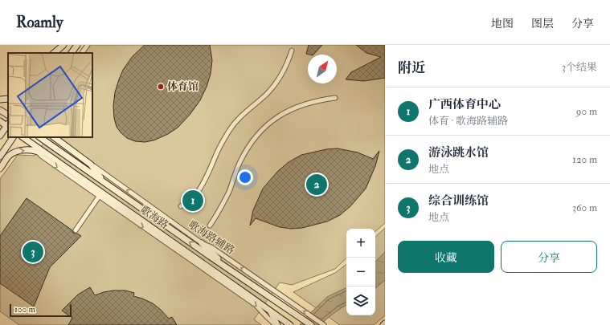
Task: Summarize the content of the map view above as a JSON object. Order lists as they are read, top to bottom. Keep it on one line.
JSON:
{"streets":{"main road":["歌海路"],"street":["歌海路辅路"]},"places":["体育馆"],"scale_bar":"100 m","north":"top right","page":{"header":"Roamly","nav":["地图","图层","分享"],"heading":["附近","3个结果"],"list":[{"mark":"1","name":"广西体育中心","note":"体育 · 歌海路辅路","value":"90 m"},{"mark":"2","name":"游泳跳水馆","note":"地点","value":"120 m"},{"mark":"3","name":"综合训练馆","note":"地点","value":"360 m"}],"pins":["2","1","3"],"map_buttons":["+","−"],"buttons":["收藏","分享"],"scale":"100 m"}}
